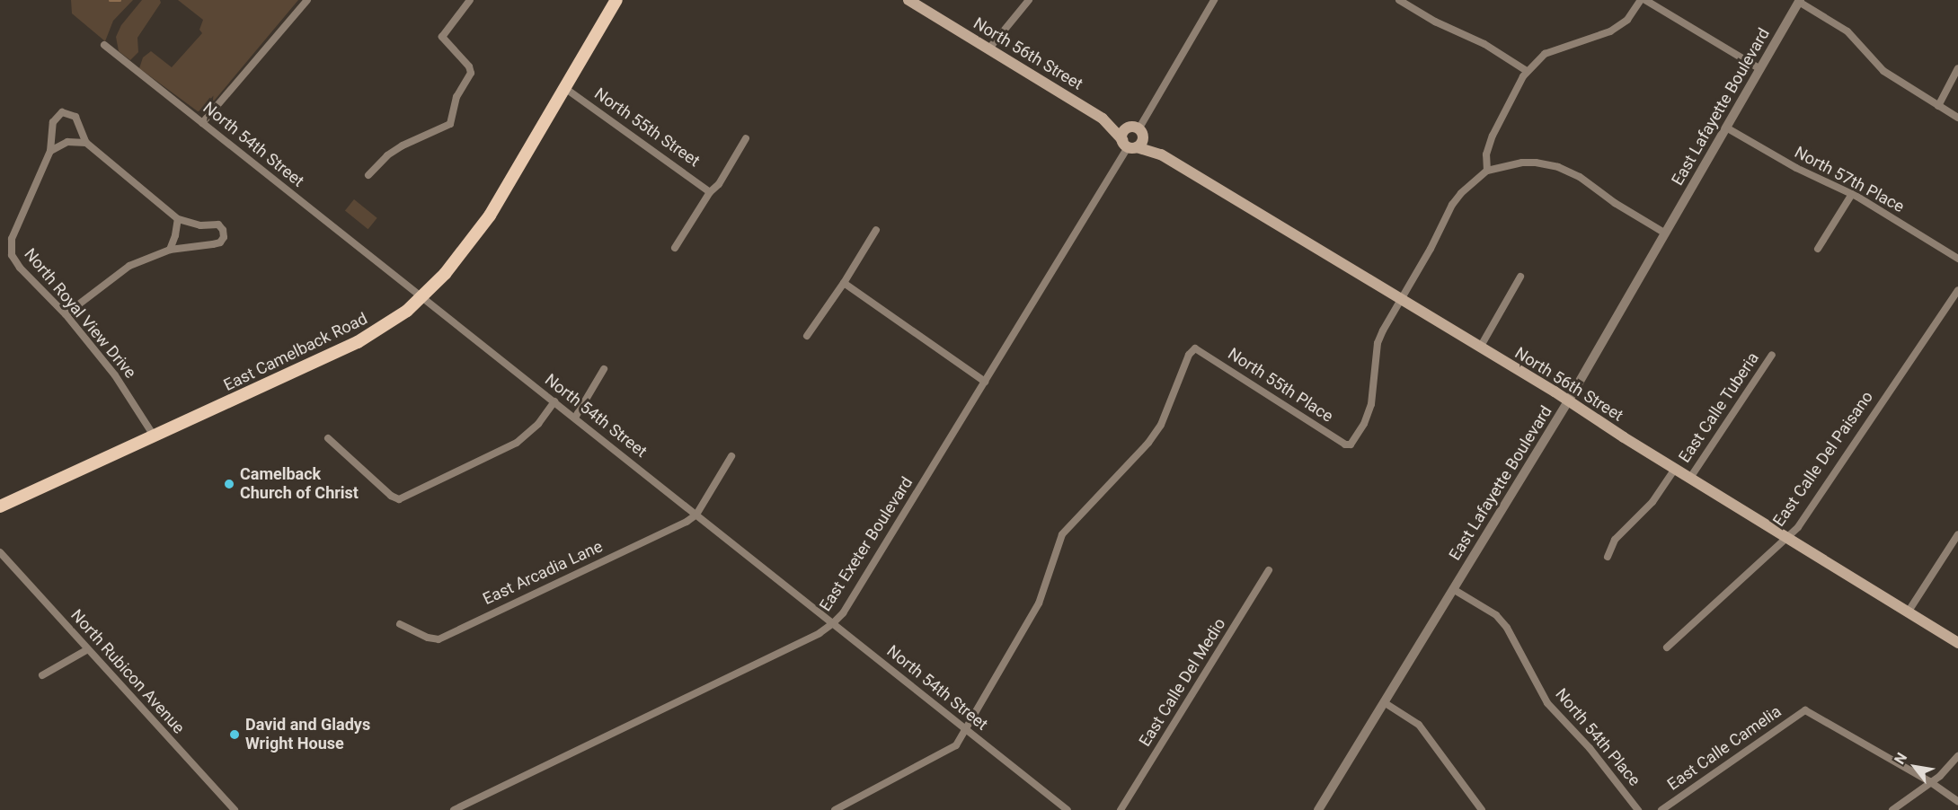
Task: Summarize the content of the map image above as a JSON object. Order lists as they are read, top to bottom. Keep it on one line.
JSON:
{"streets":{"main road":["North 56th Street","East Camelback Road"],"street":["East Lafayette Boulevard","North 55th Street","North 54th Street","North 57th Place","North Royal View Drive","North 55th Place","East Calle Tuberia","East Calle Del Paisano","East Exeter Boulevard","East Arcadia Lane","North Rubicon Avenue","East Calle Del Medio","North 54th Place","East Calle Camelia"]},"crossings":[["North 56th Street","East Lafayette Boulevard"],["North 56th Street","North 55th Place"],["North 56th Street","East Calle Tuberia"],["North 56th Street","East Calle Del Paisano"],["North 56th Street","East Exeter Boulevard"],["East Lafayette Boulevard","North 57th Place"],["East Lafayette Boulevard","North 54th Place"],["North 55th Street","East Camelback Road"],["North 54th Street","East Camelback Road"],["North 54th Street","North 55th Place"],["North 54th Street","East Exeter Boulevard"],["North 54th Street","East Arcadia Lane"],["North Royal View Drive","East Camelback Road"]],"places":["Camelback Church of Christ","David and Gladys Wright House"],"north":"top left"}
